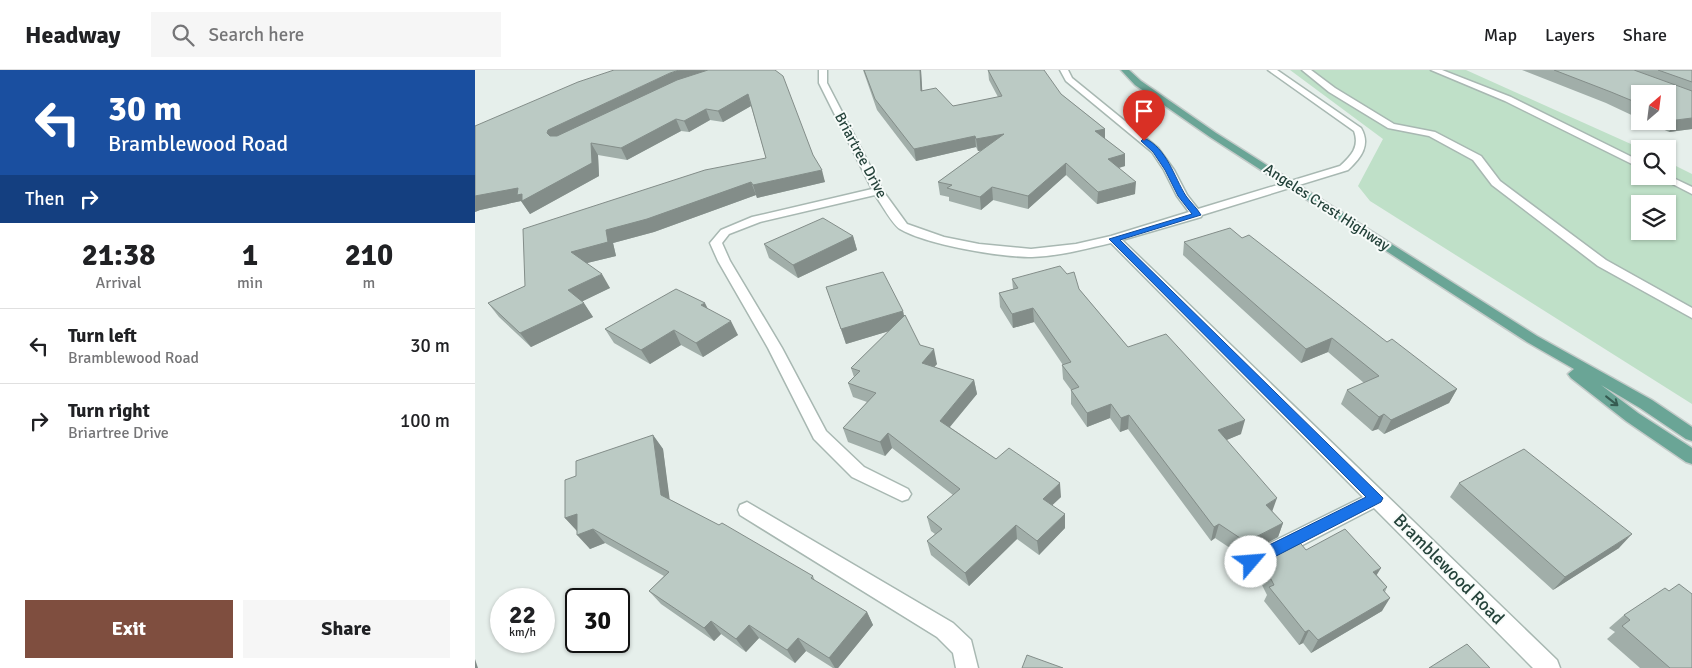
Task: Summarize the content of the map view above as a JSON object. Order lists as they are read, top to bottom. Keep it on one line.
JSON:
{"streets":{"main road":["Angeles Crest Highway"],"street":["Briartree Drive","Bramblewood Road"]},"crossings":[["Briartree Drive","Angeles Crest Highway"],["Briartree Drive","Bramblewood Road"]],"north":"top right","page":{"header":"Headway","search":"Search here","nav":["Map","Layers","Share"],"turn":["30 m","Bramblewood Road"],"then":"Then","eta":["21:38","Arrival","1","min","210","m"],"list":[{"name":"Turn left","note":"Bramblewood Road","value":"30 m"},{"name":"Turn right","note":"Briartree Drive","value":"100 m"}],"speed":"22 km/h","limit":"30","buttons":["Exit","Share"]}}
